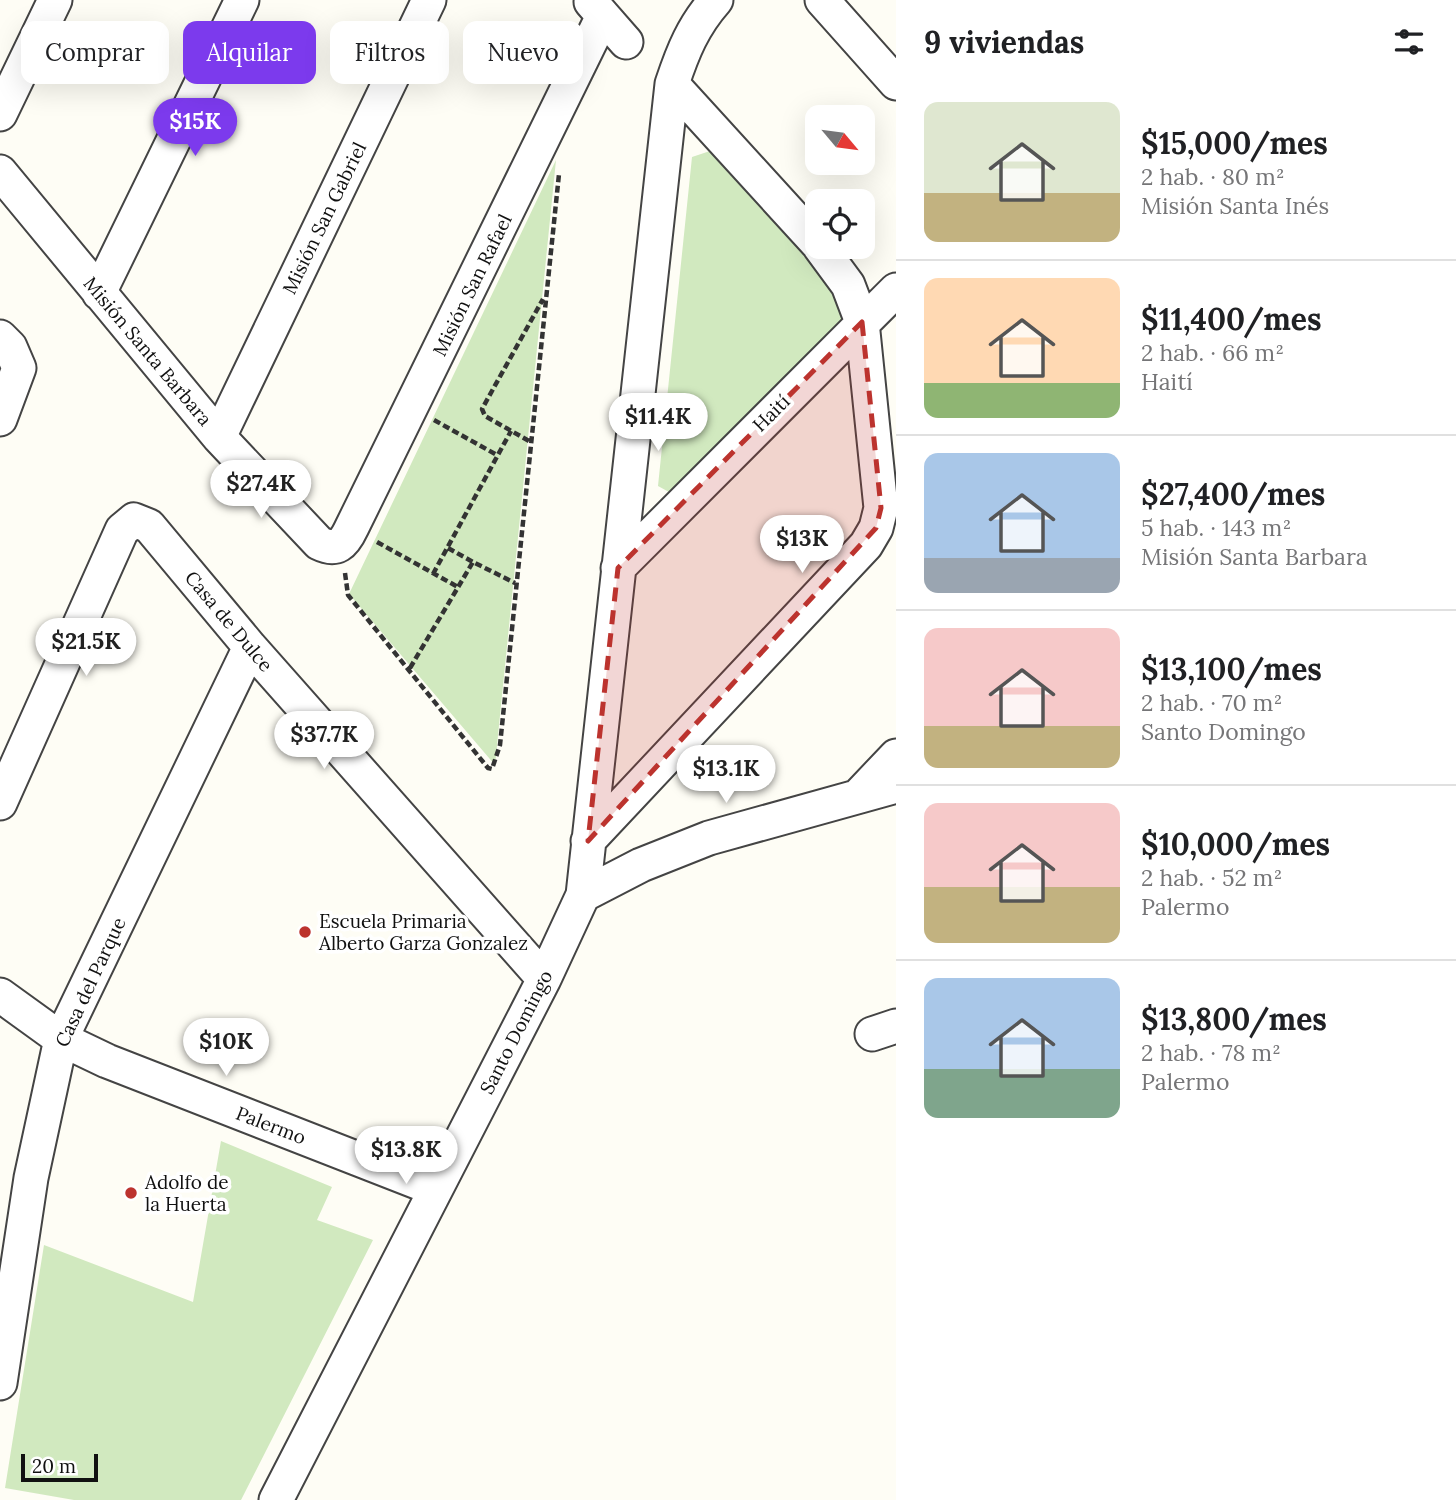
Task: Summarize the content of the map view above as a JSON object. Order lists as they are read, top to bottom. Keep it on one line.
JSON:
{"streets":{"street":["Misión San Gabriel","Misión San Rafael","Misión Santa Barbara","Haití","Casa de Dulce","Casa del Parque","Santo Domingo","Palermo"]},"crossings":[["Misión San Gabriel","Misión Santa Barbara"],["Misión San Rafael","Misión Santa Barbara"],["Haití","Santo Domingo"],["Casa de Dulce","Casa del Parque"],["Casa de Dulce","Santo Domingo"],["Casa del Parque","Palermo"],["Santo Domingo","Palermo"]],"places":["Escuela Primaria Alberto Garza Gonzalez","Adolfo de la Huerta"],"scale_bar":"20 m","north":"bottom right","page":{"heading":"9 viviendas","chip":["Comprar","Alquilar","Filtros","Nuevo"],"list":[{"name":"$15,000/mes","note":"2 hab. · 80 m² · Misión Santa Inés"},{"name":"$11,400/mes","note":"2 hab. · 66 m² · Haití"},{"name":"$27,400/mes","note":"5 hab. · 143 m² · Misión Santa Barbara"},{"name":"$13,100/mes","note":"2 hab. · 70 m² · Santo Domingo"},{"name":"$10,000/mes","note":"2 hab. · 52 m² · Palermo"},{"name":"$13,800/mes","note":"2 hab. · 78 m² · Palermo"}],"price":["$15K","$11.4K","$27.4K","$13K","$21.5K","$37.7K","$13.1K","$10K","$13.8K"],"scale":"20 m"}}
